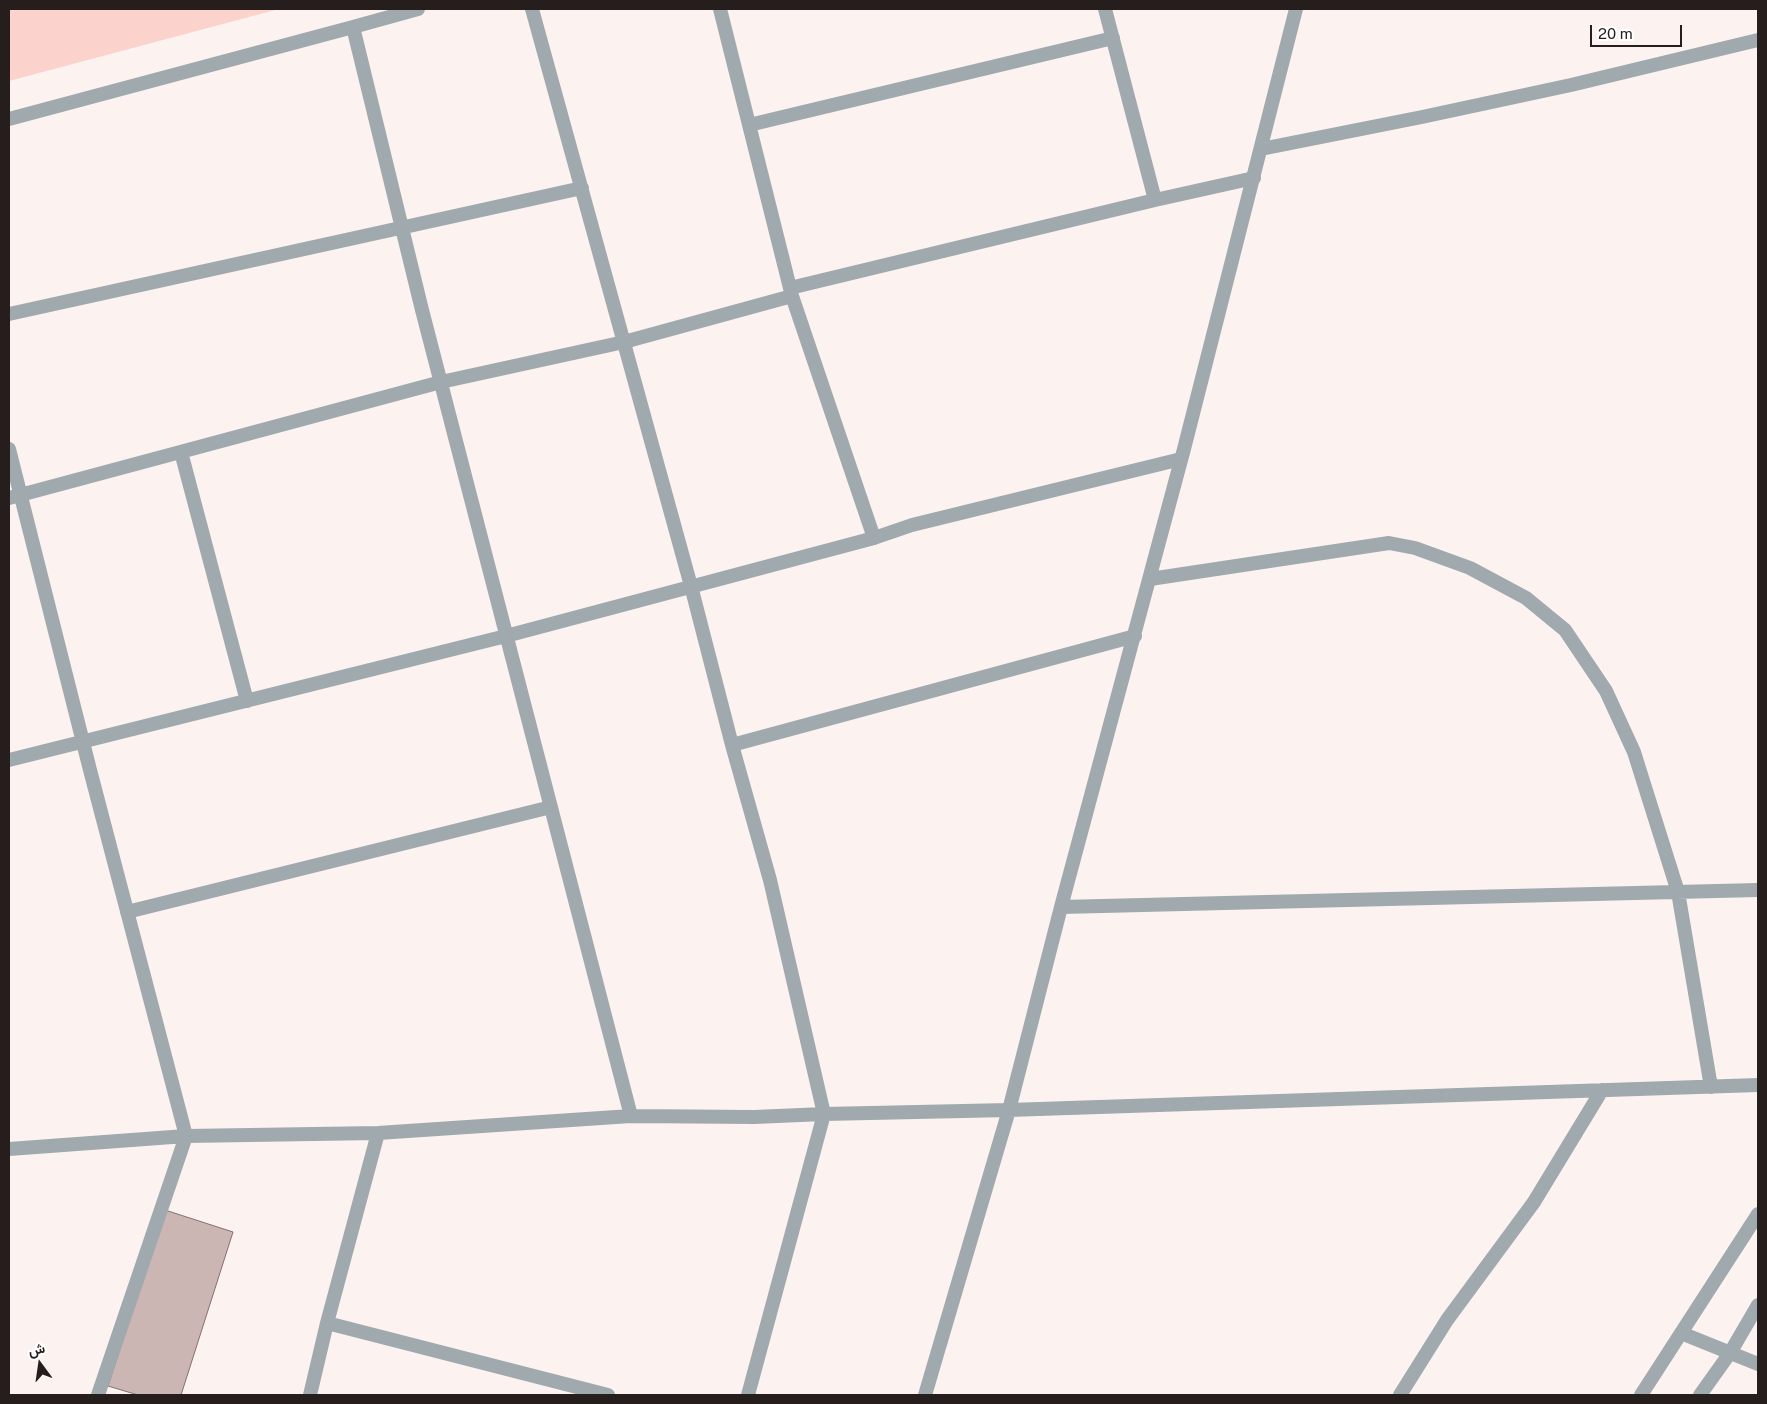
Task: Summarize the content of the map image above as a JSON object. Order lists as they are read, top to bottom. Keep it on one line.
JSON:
{"scale_bar":"20 m","north":"top"}
